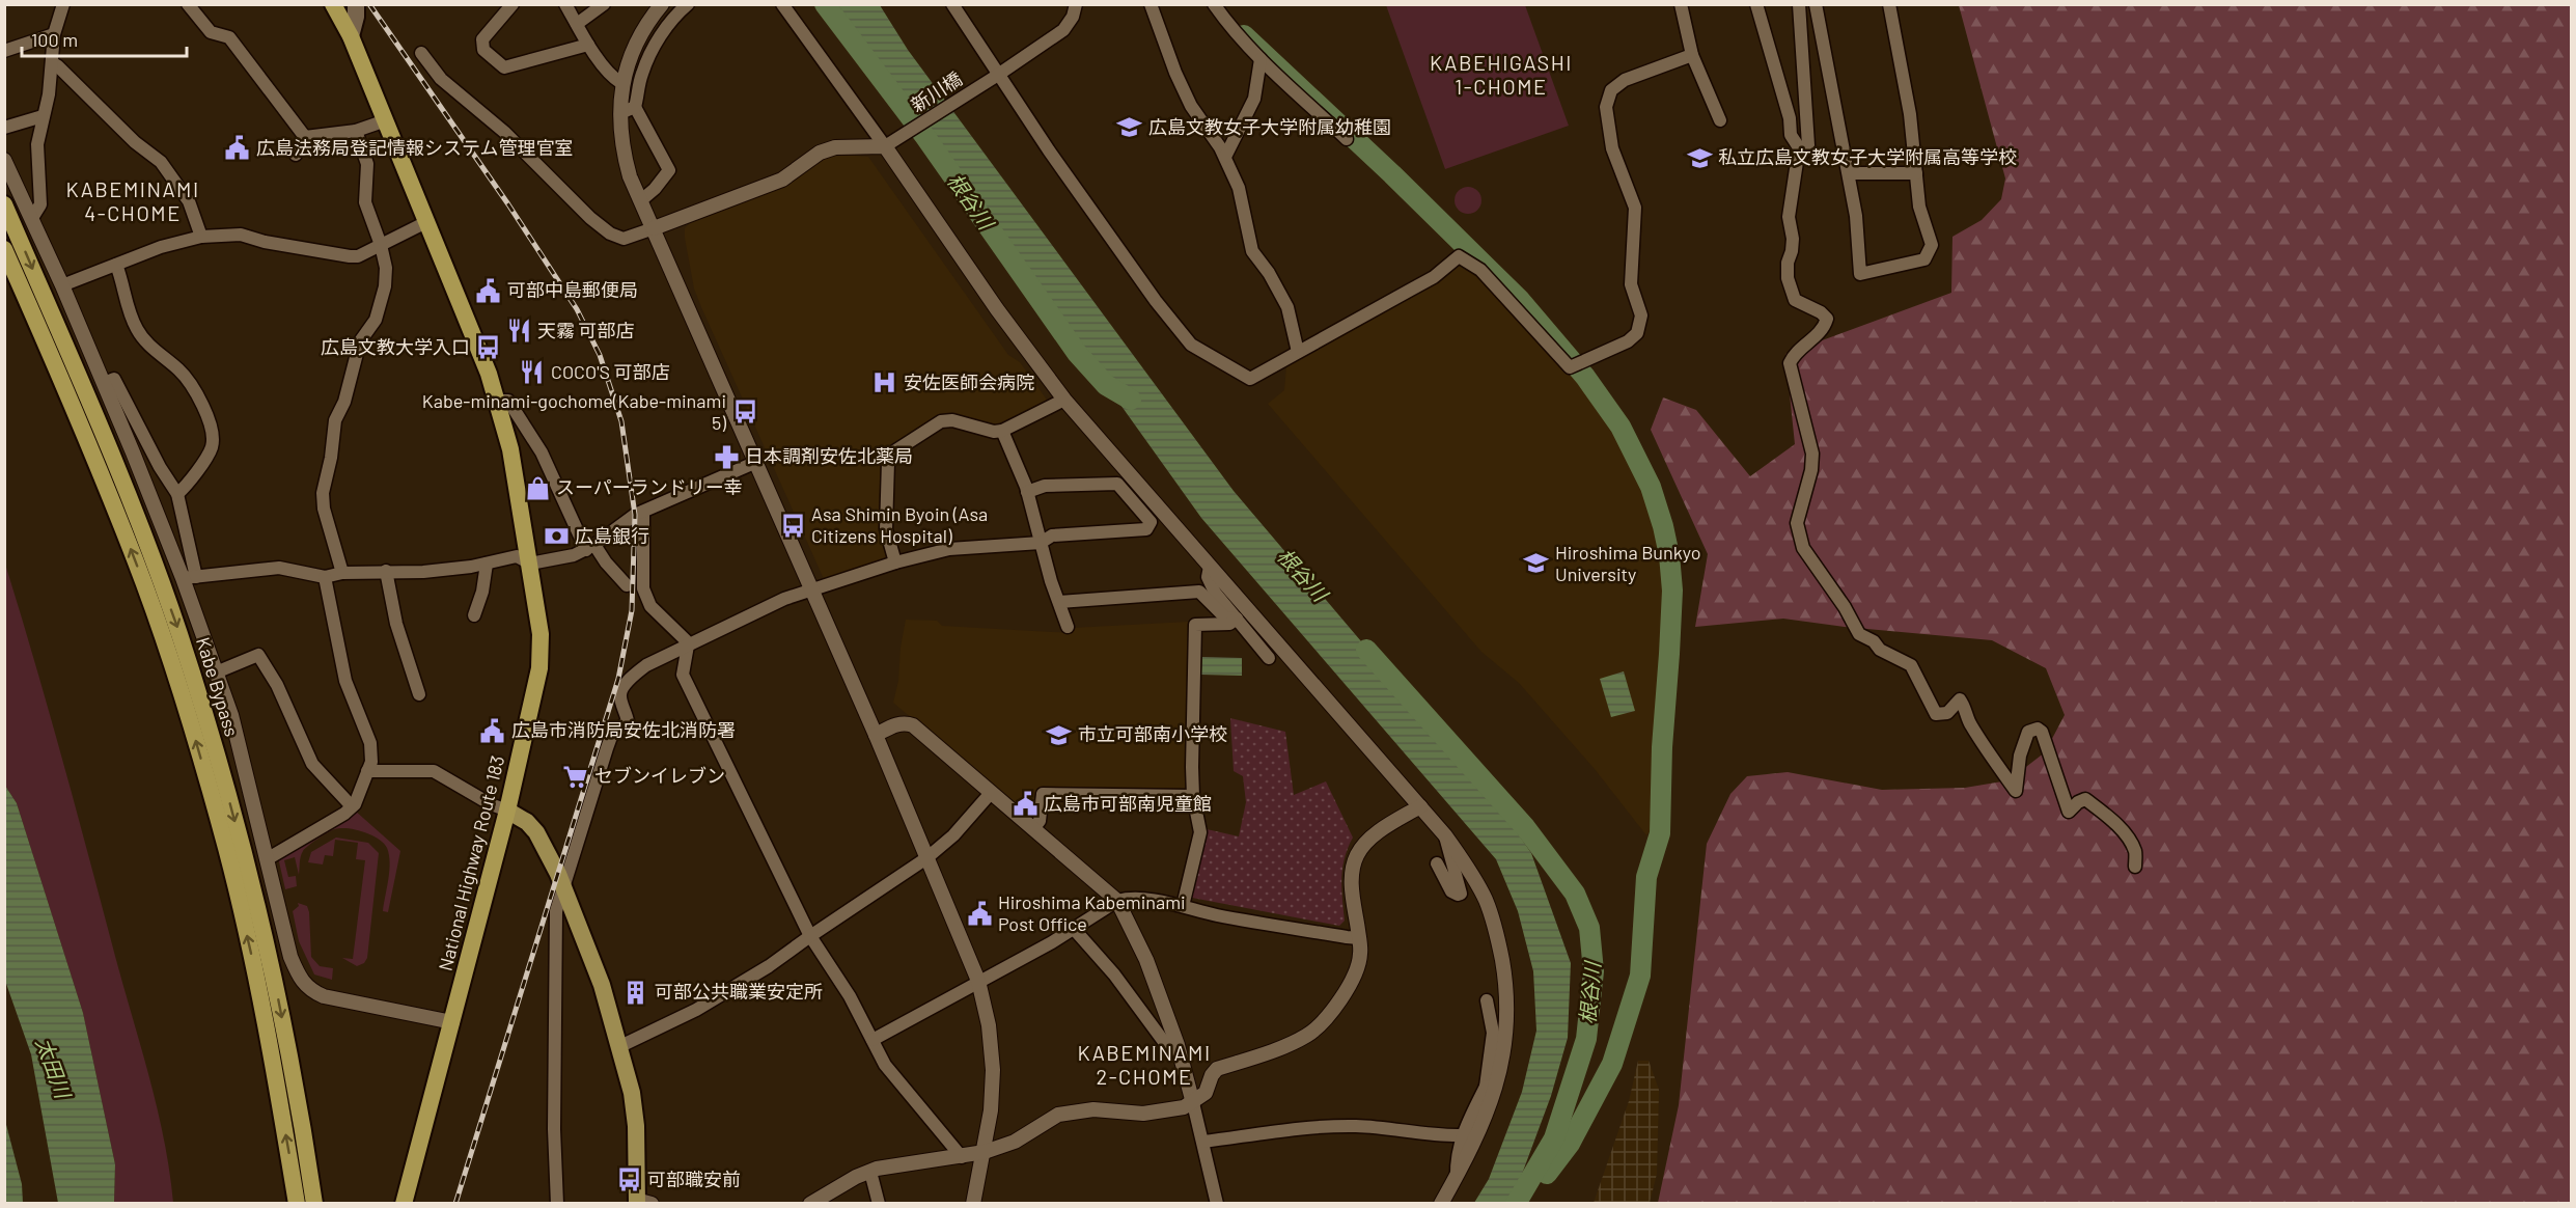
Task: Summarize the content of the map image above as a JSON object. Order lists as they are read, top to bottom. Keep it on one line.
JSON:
{"streets":{"highway":["Kabe Bypass","National Highway Route 183"],"street":["新川橋"]},"districts":["KABEHIGASHI 1-CHOME","KABEMINAMI 4-CHOME","KABEMINAMI 2-CHOME"],"water":["根谷川","太田川"],"places":{"school or university":["広島文教女子大学附属幼稚園","私立広島文教女子大学附属高等学校","Hiroshima Bunkyo University","市立可部南小学校"],"public building":["広島法務局登記情報システム管理官室","可部中島郵便局","広島市消防局安佐北消防署","広島市可部南児童館","Hiroshima Kabeminami Post Office"],"restaurant":["天霧 可部店","COCO'S 可部店"],"bus stop":["広島文教大学入口","Kabe-minami-gochome(Kabe-minami 5)","Asa Shimin Byoin (Asa Citizens Hospital)","可部職安前"],"hospital":["安佐医師会病院"],"pharmacy":["日本調剤安佐北薬局"],"shop":["スーパーランドリー幸"],"bank":["広島銀行"],"supermarket":["セブンイレブン"],"building":["可部公共職業安定所"]},"scale_bar":"100 m"}
